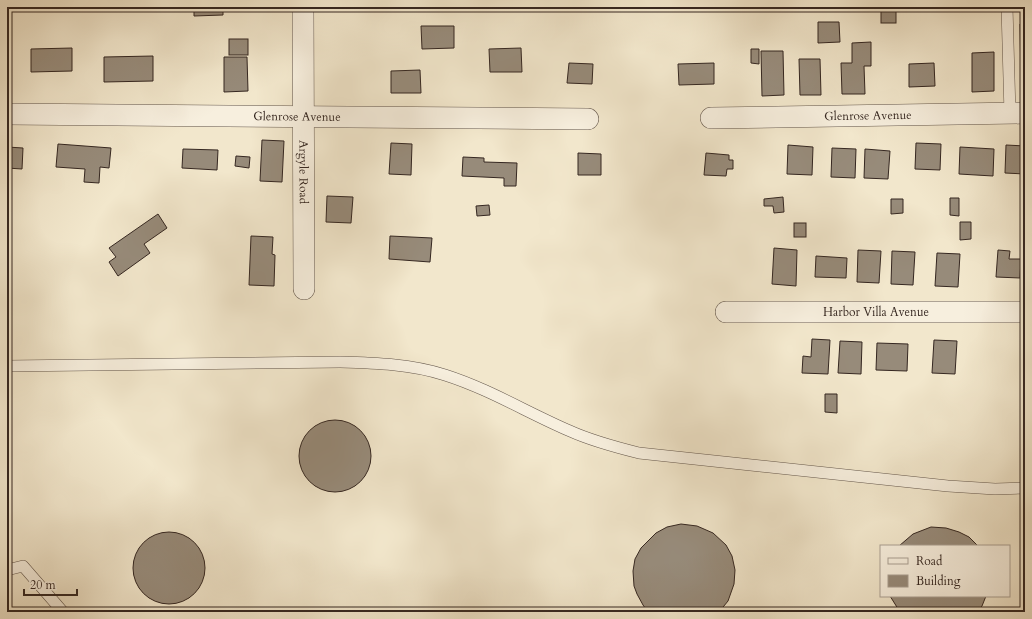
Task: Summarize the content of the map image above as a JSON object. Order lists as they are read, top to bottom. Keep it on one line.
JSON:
{"streets":{"street":["Glenrose Avenue","Argyle Road","Harbor Villa Avenue"]},"crossings":[["Glenrose Avenue","Argyle Road"]],"legend":["Road","Building"],"scale_bar":"20 m"}
